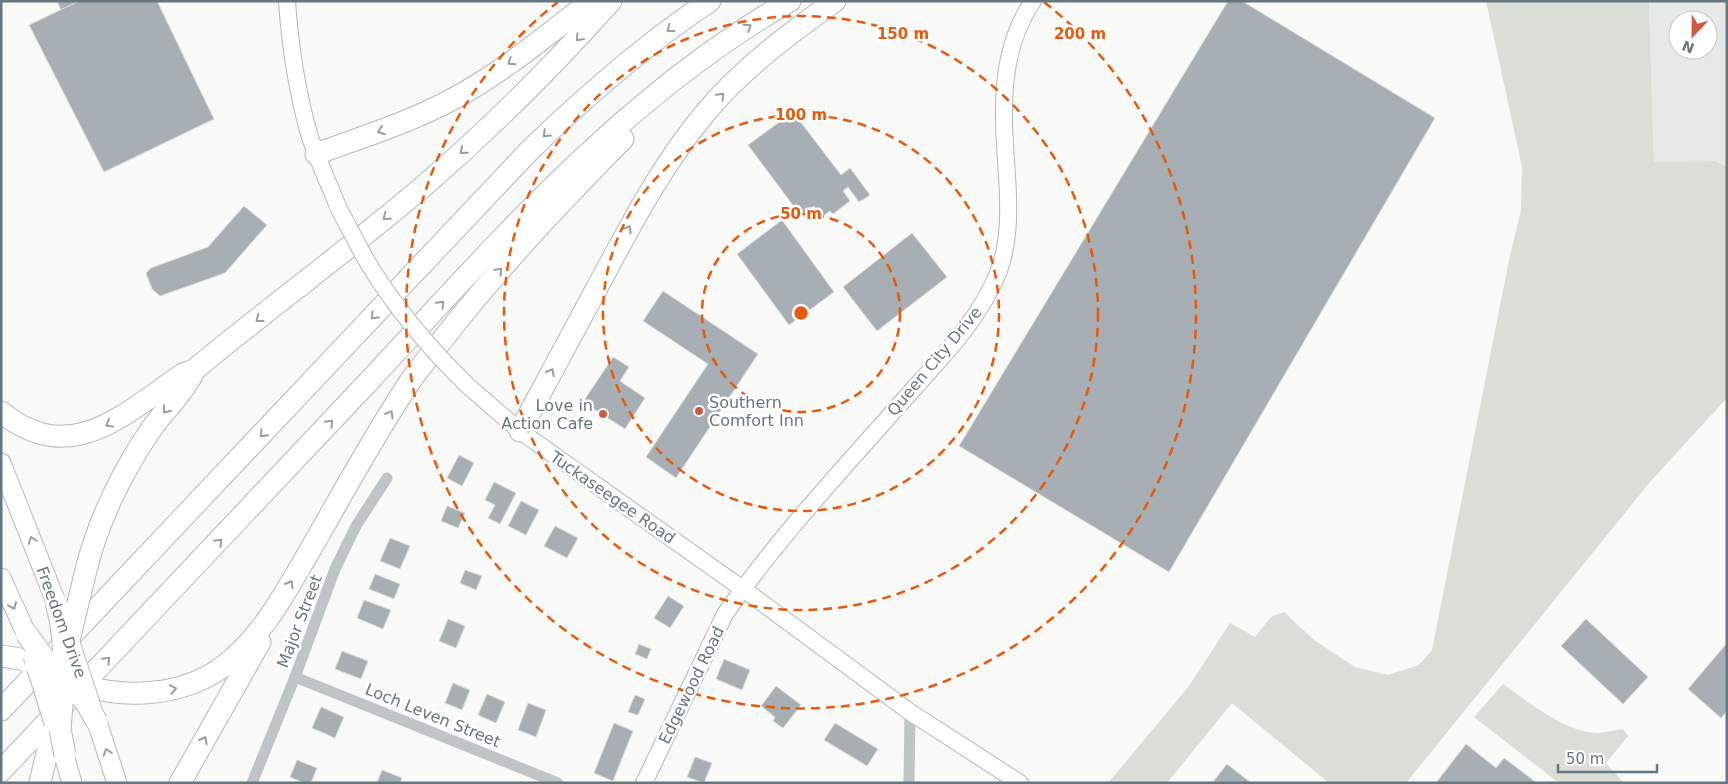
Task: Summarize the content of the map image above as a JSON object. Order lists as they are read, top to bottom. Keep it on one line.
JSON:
{"streets":{"main road":["Freedom Drive"],"street":["Queen City Drive","Tuckaseegee Road","Major Street","Edgewood Road","Loch Leven Street"]},"crossings":[["Queen City Drive","Tuckaseegee Road"],["Queen City Drive","Edgewood Road"],["Tuckaseegee Road","Edgewood Road"],["Major Street","Loch Leven Street"]],"places":["Southern Comfort Inn","Love in Action Cafe"],"scale_bar":"50 m","north":"bottom","rings":["200 m","150 m","100 m","50 m"]}
